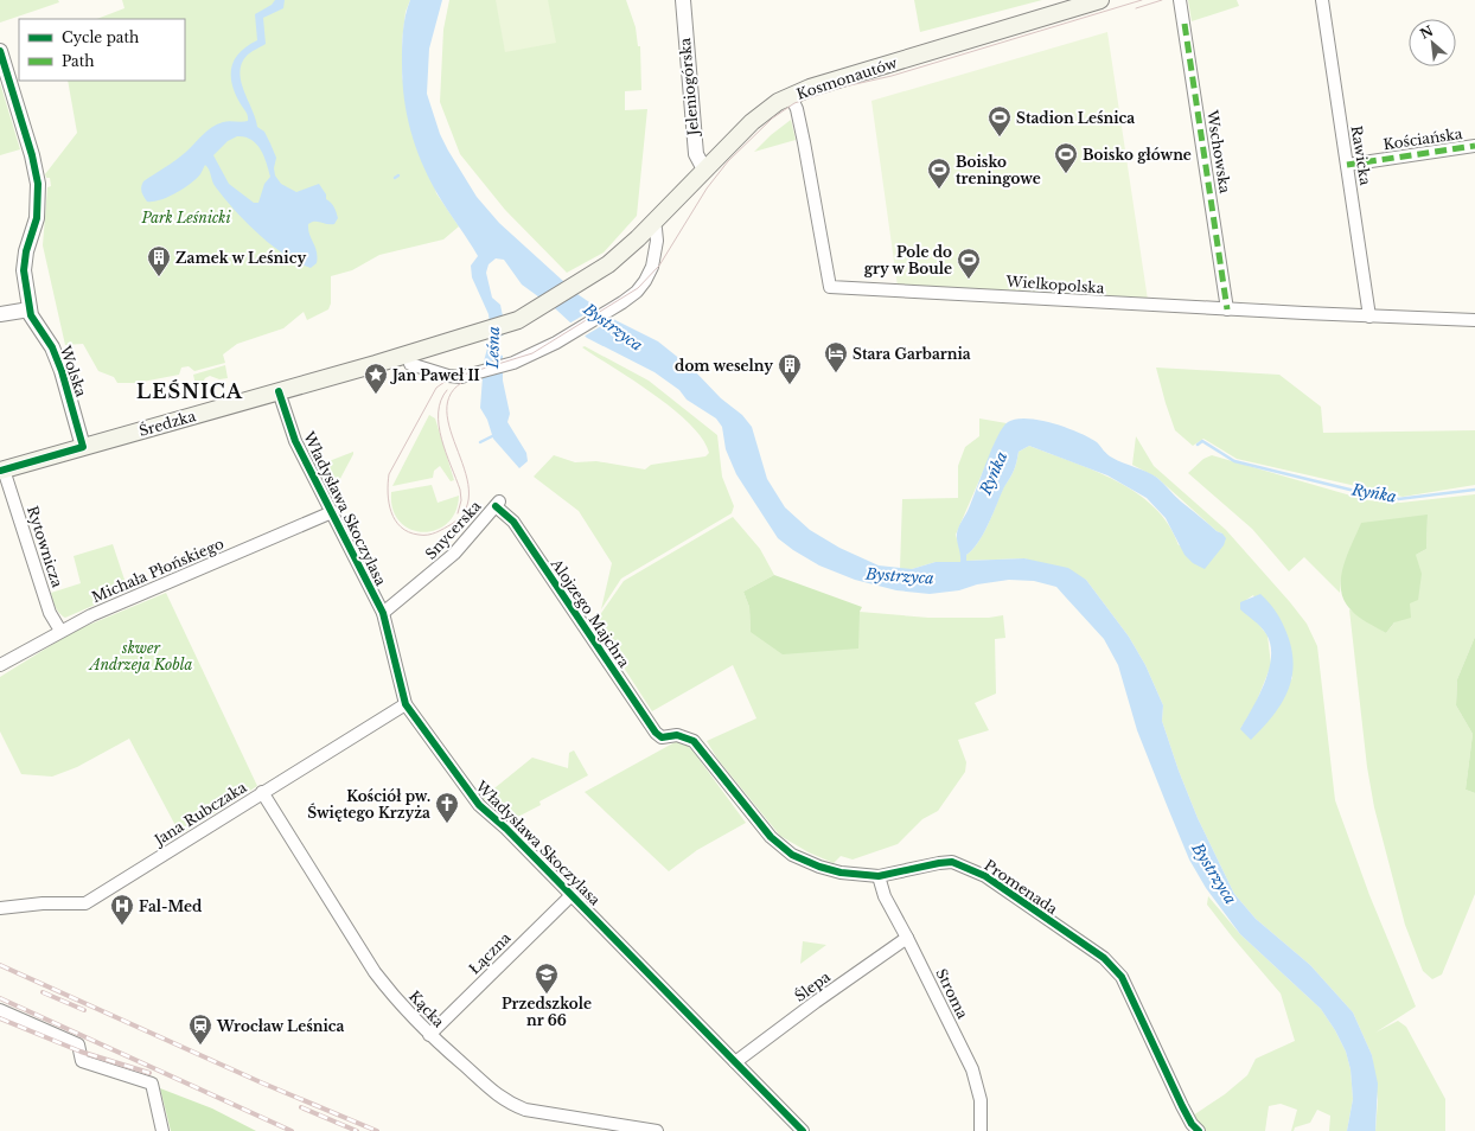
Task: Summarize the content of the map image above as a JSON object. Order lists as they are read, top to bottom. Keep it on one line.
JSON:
{"streets":{"main road":["Kosmonautów","Średzka"],"street":["Jeleniogórska","Kościańska","Wschowska","Rawicka","Wielkopolska","Wolska","Władysława Skoczylasa","Snycerska","Rytownicza","Michała Płońskiego","Alojzego Majchra","Jana Rubczaka","Promenada","Łączna","Ślepa","Stroma","Kącka"]},"crossings":[["Kosmonautów","Jeleniogórska"],["Kosmonautów","Wielkopolska"],["Kosmonautów","Średzka"],["Kościańska","Rawicka"],["Wschowska","Wielkopolska"],["Rawicka","Wielkopolska"],["Wolska","Średzka"],["Średzka","Władysława Skoczylasa"],["Średzka","Rytownicza"],["Władysława Skoczylasa","Snycerska"],["Władysława Skoczylasa","Michała Płońskiego"],["Władysława Skoczylasa","Jana Rubczaka"],["Władysława Skoczylasa","Łączna"],["Władysława Skoczylasa","Ślepa"],["Snycerska","Alojzego Majchra"],["Rytownicza","Michała Płońskiego"],["Alojzego Majchra","Promenada"],["Jana Rubczaka","Kącka"],["Promenada","Stroma"],["Łączna","Kącka"],["Ślepa","Stroma"]],"districts":["LEŚNICA"],"water":["Bystrzyca","Leśna","Ryńka"],"parks":["Park Leśnicki","skwer Andrzeja Kobla"],"places":{"sports":["Stadion Leśnica","Boisko główne","Boisko treningowe","Pole do gry w Boule"],"building":["Zamek w Leśnicy","dom weselny"],"hotel":["Stara Garbarnia"],"place":["Jan Paweł II"],"church":["Kościół pw. Świętego Krzyża"],"hospital":["Fal-Med"],"school or university":["Przedszkole nr 66"],"station":["Wrocław Leśnica"]},"legend":["Cycle path","Path"],"north":"top left"}
